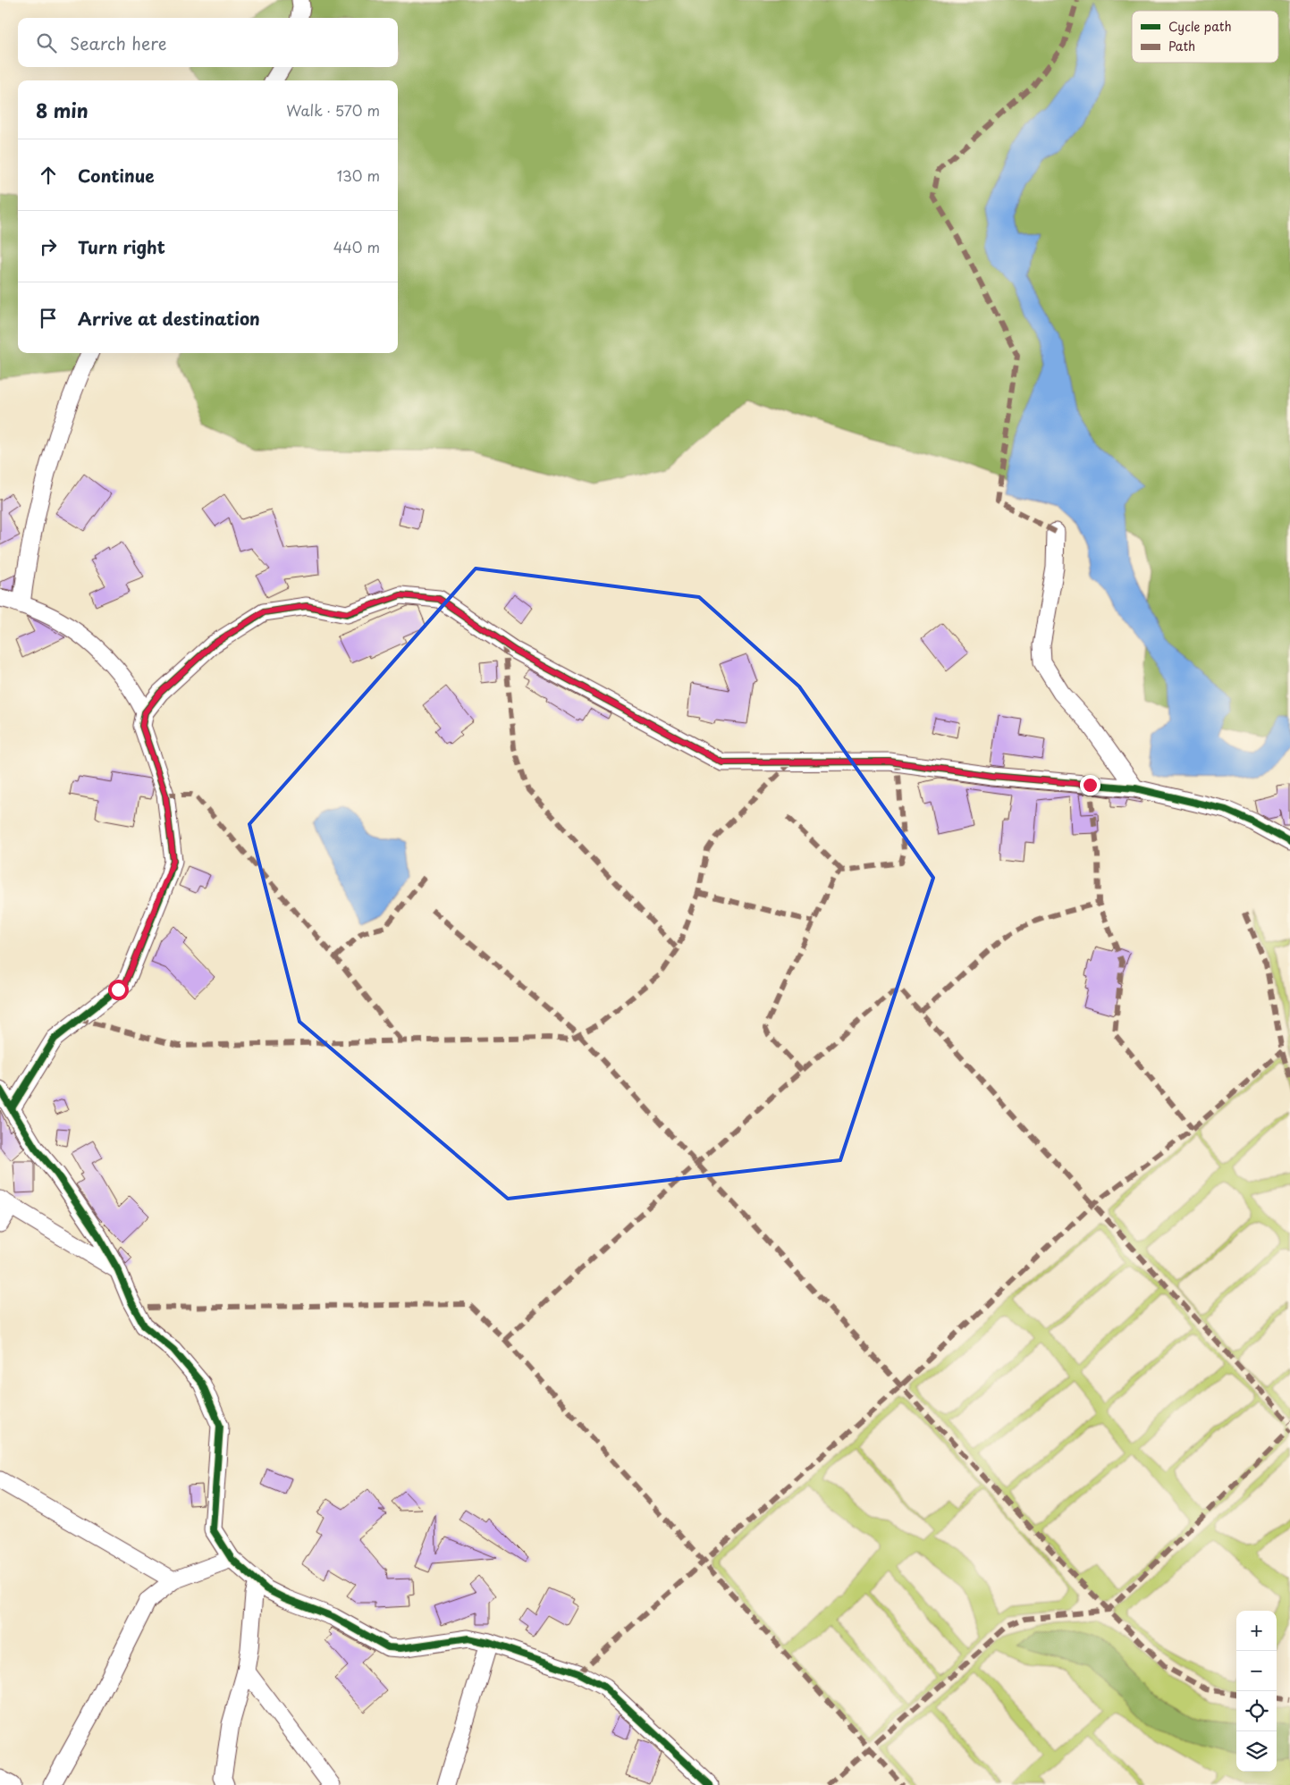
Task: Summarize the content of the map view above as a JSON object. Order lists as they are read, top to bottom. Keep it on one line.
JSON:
{"legend":["Cycle path","Path"],"page":{"search":"Search here","heading":["8 min","Walk · 570 m"],"list":[["Continue","130 m"],["Turn right","440 m"],"Arrive at destination"],"map_buttons":["+","−"]}}
